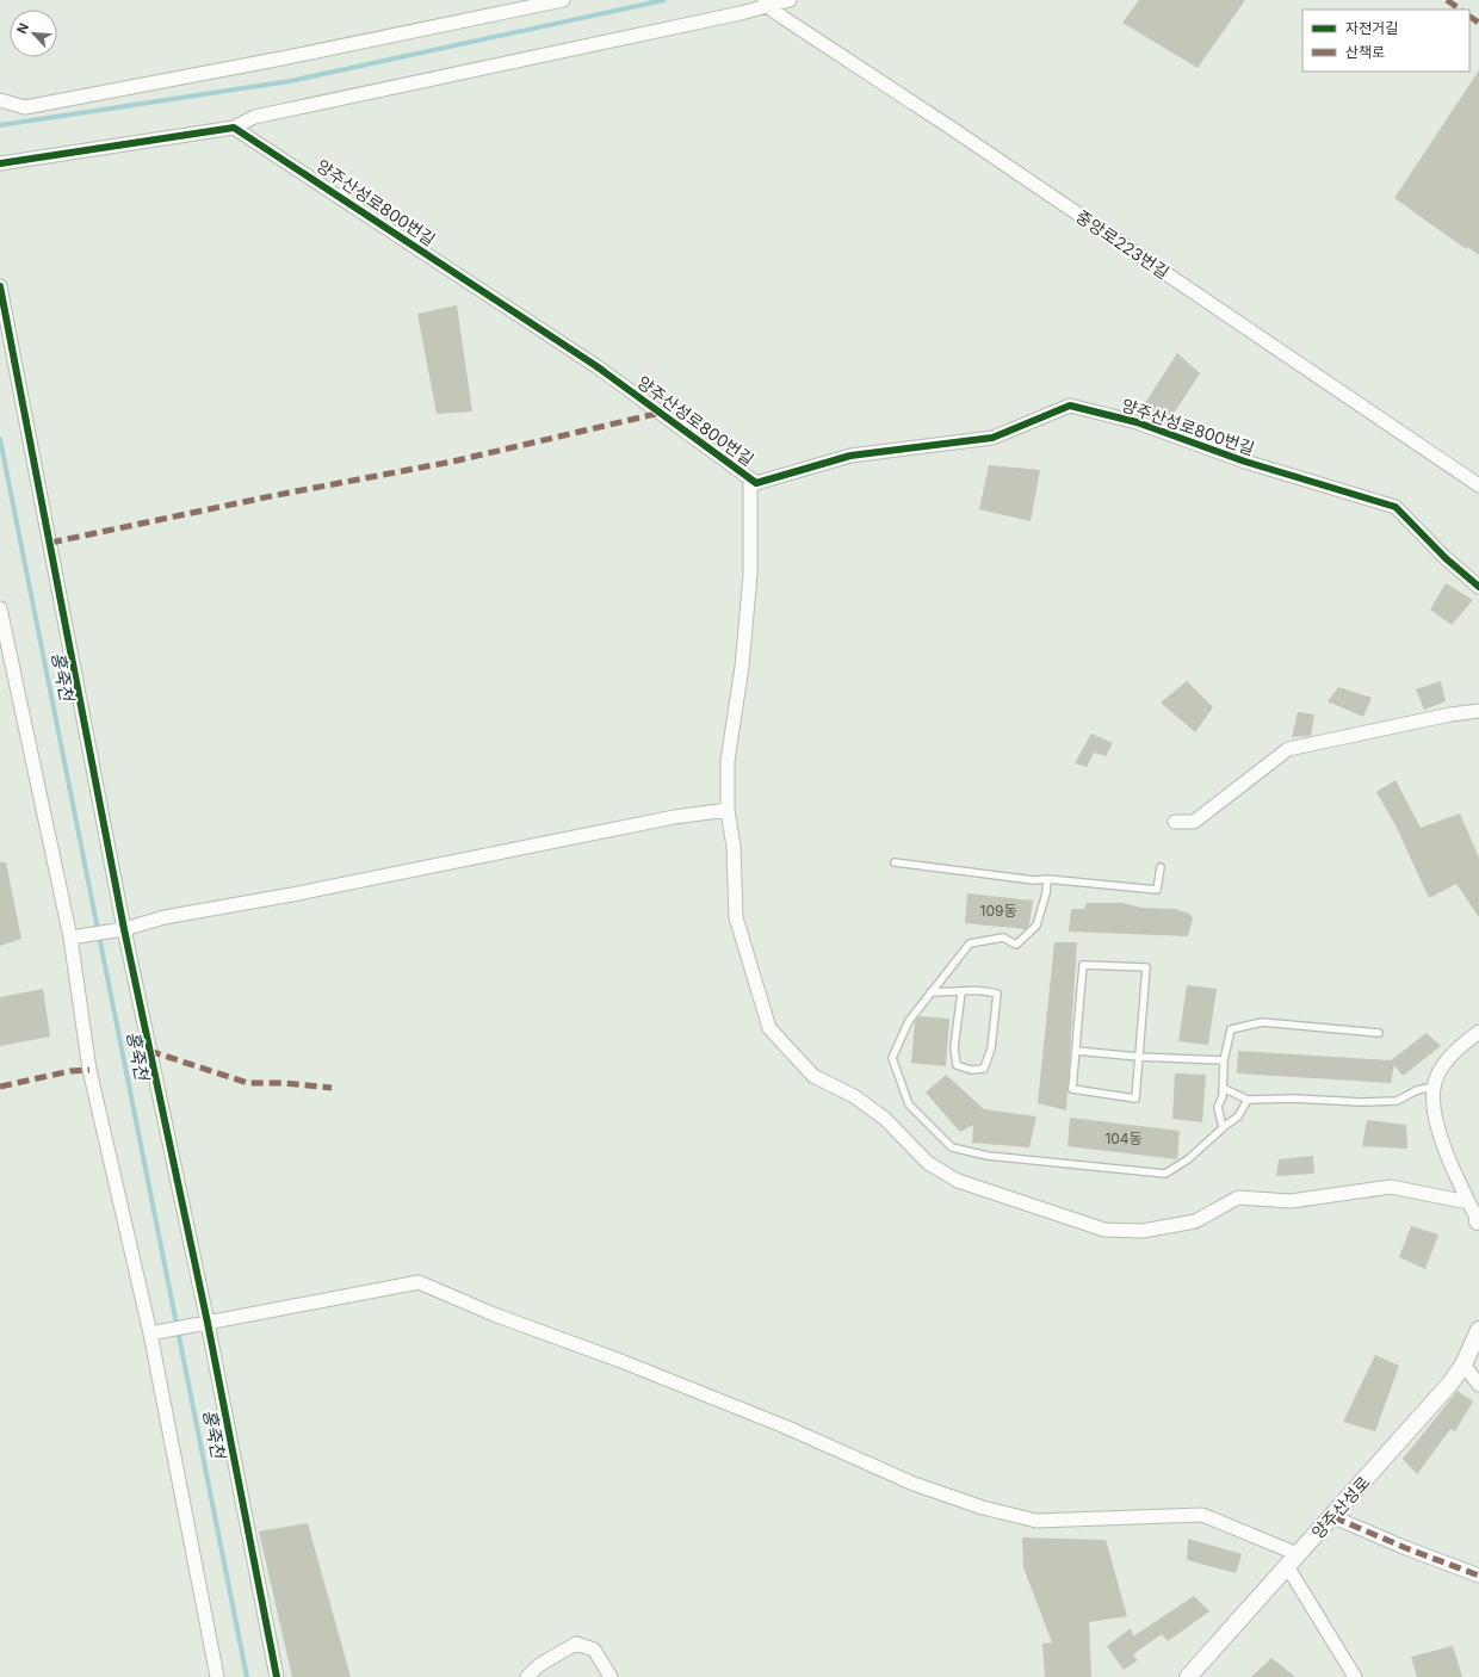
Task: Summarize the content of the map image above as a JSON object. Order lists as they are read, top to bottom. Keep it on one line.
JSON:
{"streets":{"street":["양주산성로800번길","중앙로223번길","양주산성로"]},"water":["홍죽천"],"house_numbers":["109동","104동"],"legend":["자전거길","산책로"],"north":"top left"}
